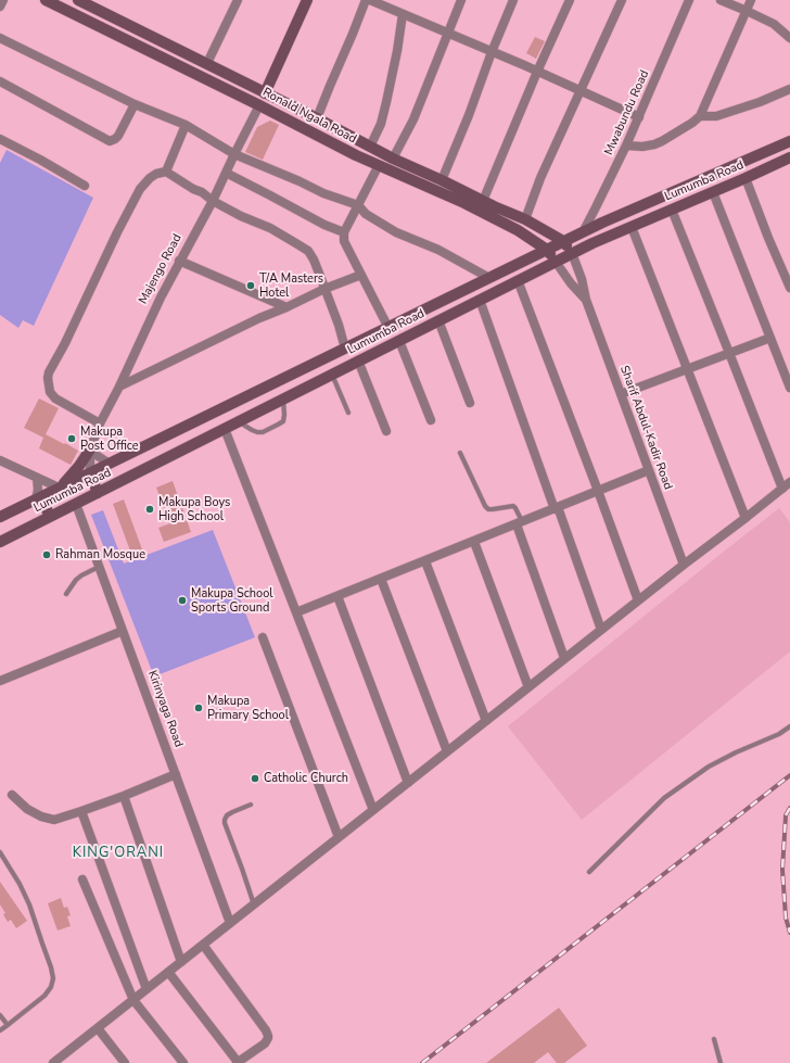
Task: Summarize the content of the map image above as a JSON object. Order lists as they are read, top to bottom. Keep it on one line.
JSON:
{"streets":{"main road":["Ronald Ngala Road","Lumumba Road"],"street":["Mwabundu Road","Majengo Road","Sharif Abdul-Kadir Road","Kirinyaga Road"]},"crossings":[["Mwabundu Road","Lumumba Road"],["Ronald Ngala Road","Lumumba Road"],["Ronald Ngala Road","Majengo Road"],["Ronald Ngala Road","Sharif Abdul-Kadir Road"],["Lumumba Road","Majengo Road"],["Lumumba Road","Sharif Abdul-Kadir Road"],["Lumumba Road","Kirinyaga Road"]],"districts":["KING'ORANI"],"places":["T/A Masters Hotel","Makupa Post Office","Makupa Boys High School","Rahman Mosque","Makupa School Sports Ground","Makupa Primary School","Catholic Church"]}
